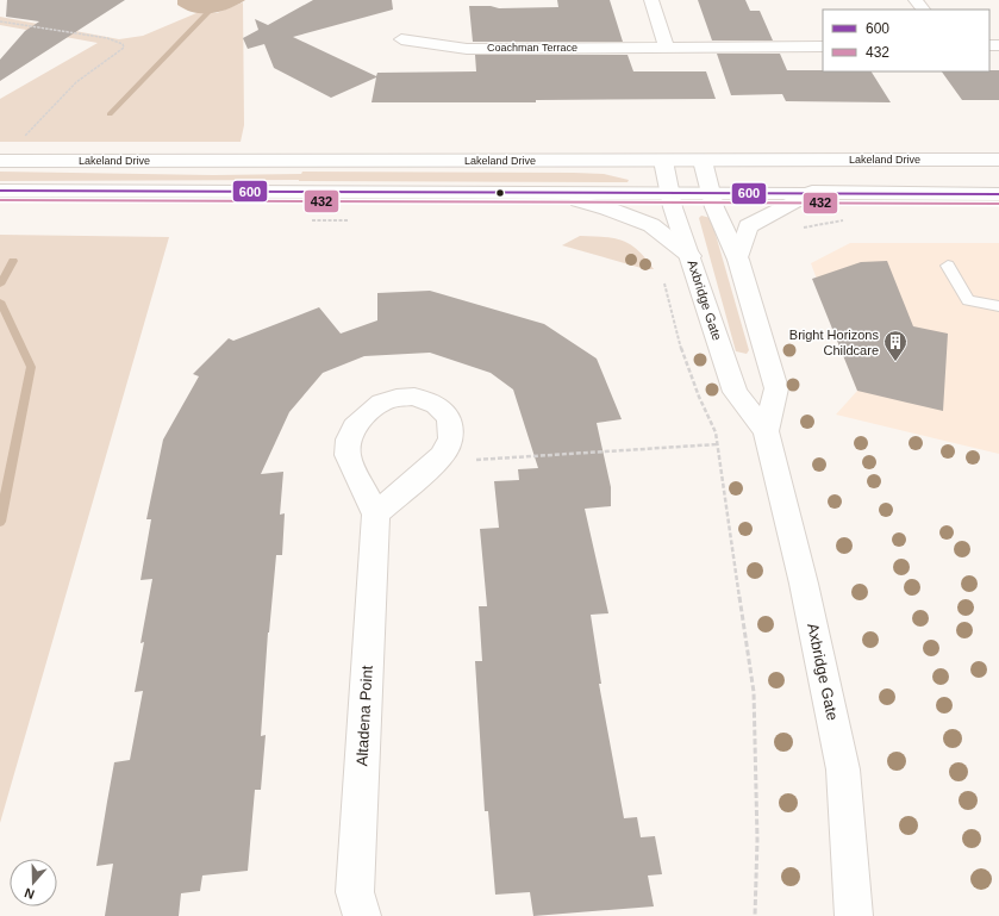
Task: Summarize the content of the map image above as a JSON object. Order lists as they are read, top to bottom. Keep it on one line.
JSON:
{"streets":{"street":["Coachman Terrace","Lakeland Drive","Axbridge Gate","Altadena Point"]},"crossings":[["Lakeland Drive","Axbridge Gate"]],"places":{"building":["Bright Horizons Childcare"]},"lines":["transit line 600","transit line 432"],"legend":["600","432"],"north":"bottom"}
